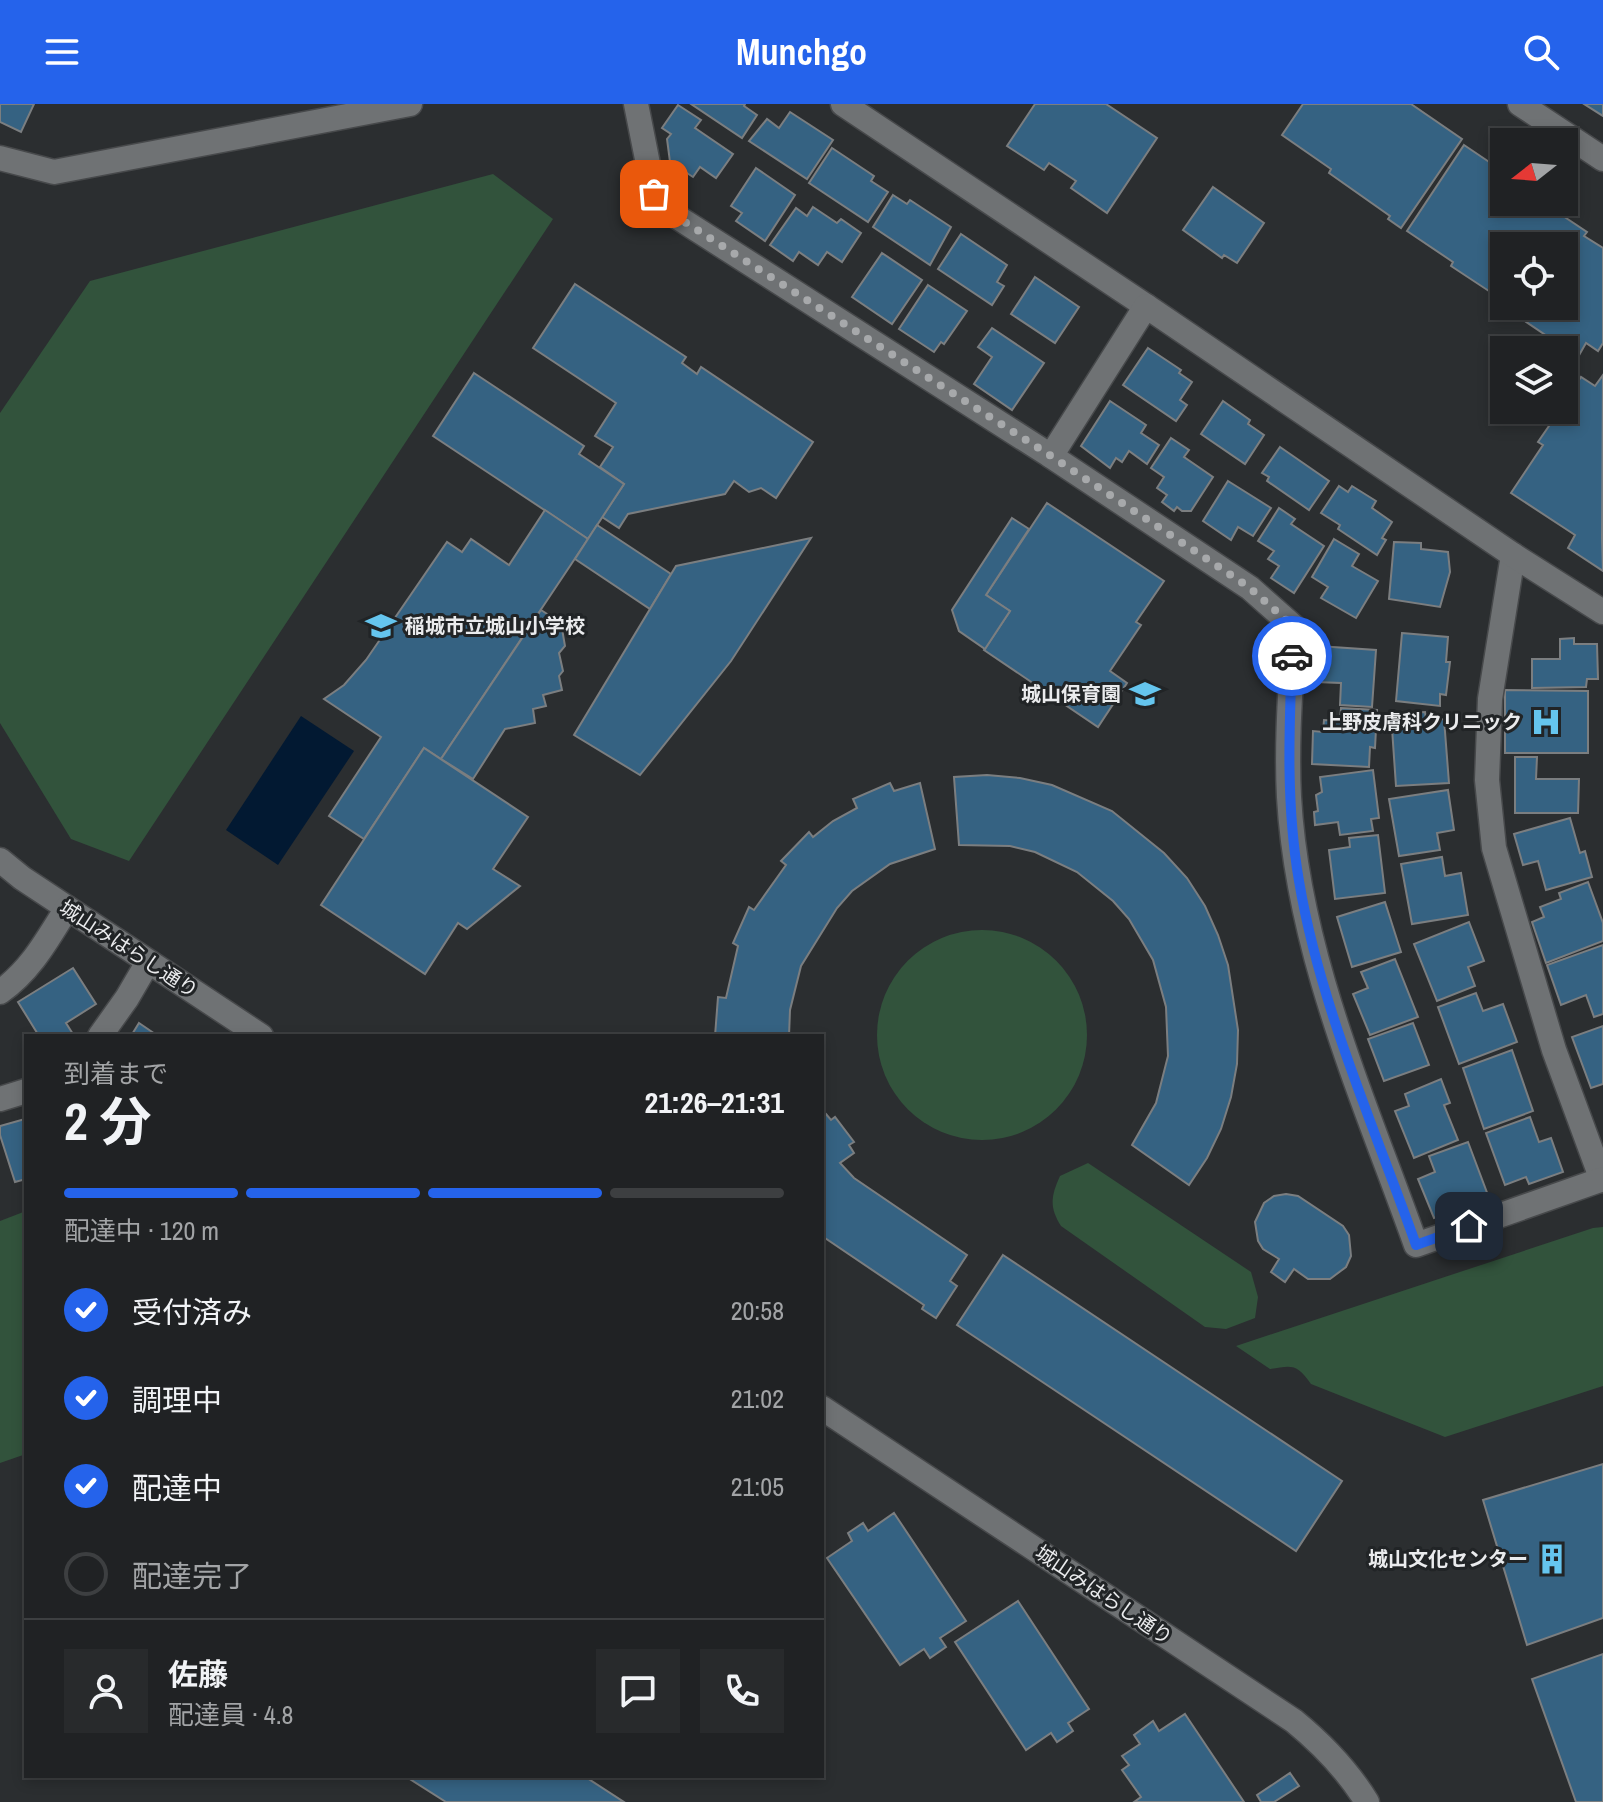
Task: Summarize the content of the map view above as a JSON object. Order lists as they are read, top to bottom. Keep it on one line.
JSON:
{"streets":{"street":["城山みはらし通り"]},"places":{"school or university":["稲城市立城山小学校","城山保育園"],"hospital":["上野皮膚科クリニック"],"building":["城山文化センター"]},"north":"left","page":{"header":"Munchgo","heading":["2 分","到着まで","21:26–21:31"],"panel":["佐藤","配達員 · 4.8"],"bar":"配達中 · 120 m","list":[["受付済み","20:58"],["調理中","21:02"],["配達中","21:05"],"配達完了"]}}
